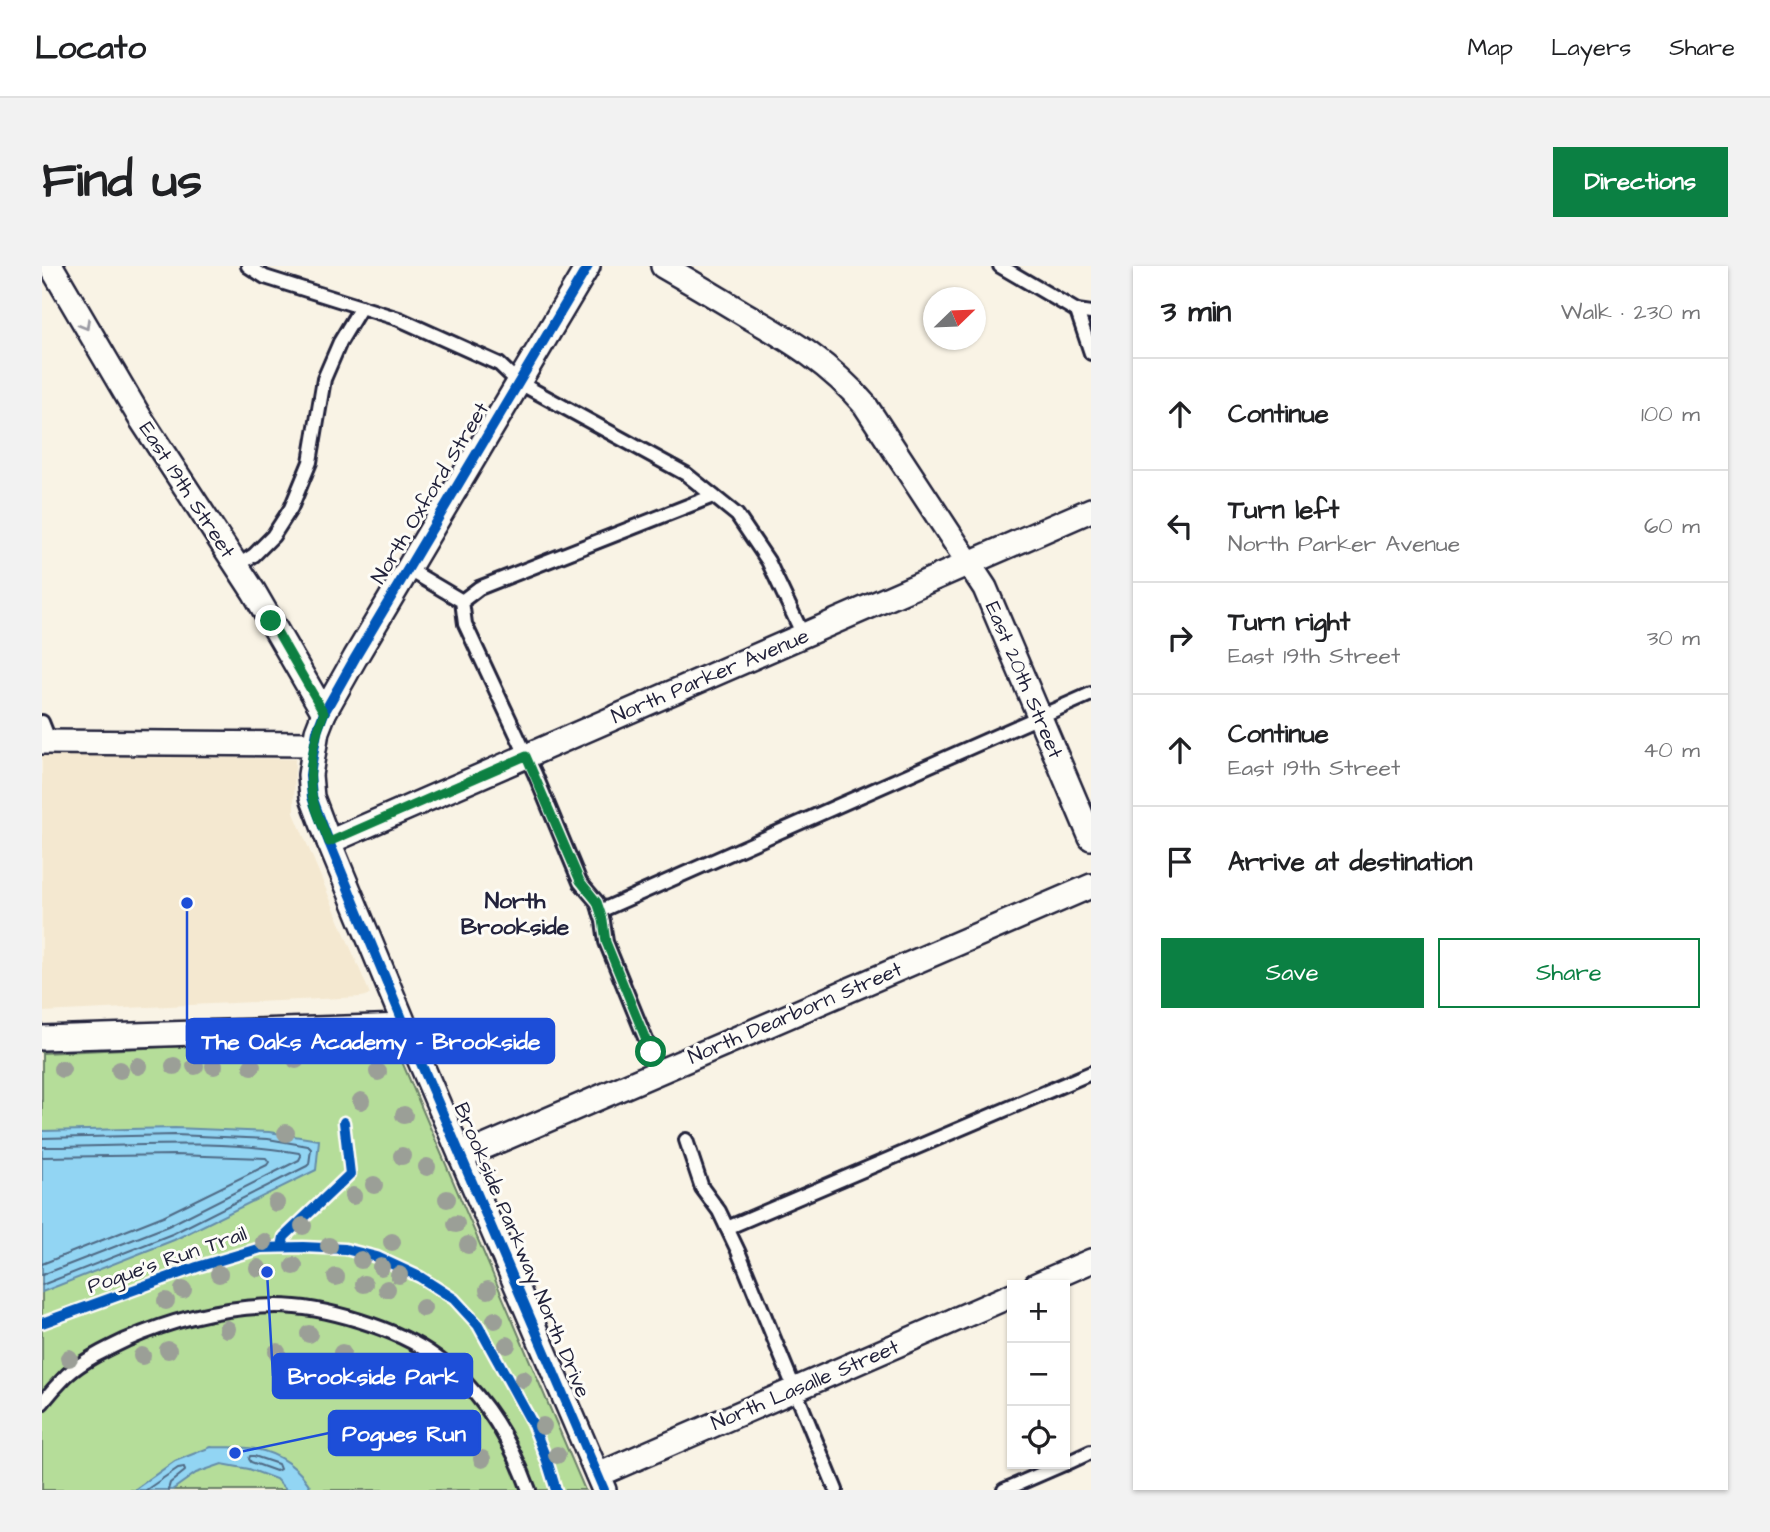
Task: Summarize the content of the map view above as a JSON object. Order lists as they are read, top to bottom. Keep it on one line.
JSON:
{"streets":{"street":["East 19th Street","North Oxford Street","North Parker Avenue","East 20th Street","North Dearborn Street","Brookside Parkway North Drive","North Lasalle Street"],"cycle path":["Pogue's Run Trail"]},"crossings":[["East 19th Street","North Oxford Street"],["North Parker Avenue","East 20th Street"],["North Dearborn Street","Brookside Parkway North Drive"],["Brookside Parkway North Drive","North Lasalle Street"]],"one_way":["East 19th Street"],"districts":["North Brookside"],"places":["The Oaks Academy - Brookside","Brookside Park","Pogues Run"],"north":"top right","page":{"header":"Locato","nav":["Map","Layers","Share"],"buttons":["Directions",["Save","Share"]],"title":"Find us","heading":["3 min","Walk · 230 m"],"list":[["Continue","100 m"],["Turn left","North Parker Avenue","60 m"],["Turn right","East 19th Street","30 m"],["Continue","East 19th Street","40 m"],"Arrive at destination"],"map_buttons":["+","−"]}}
